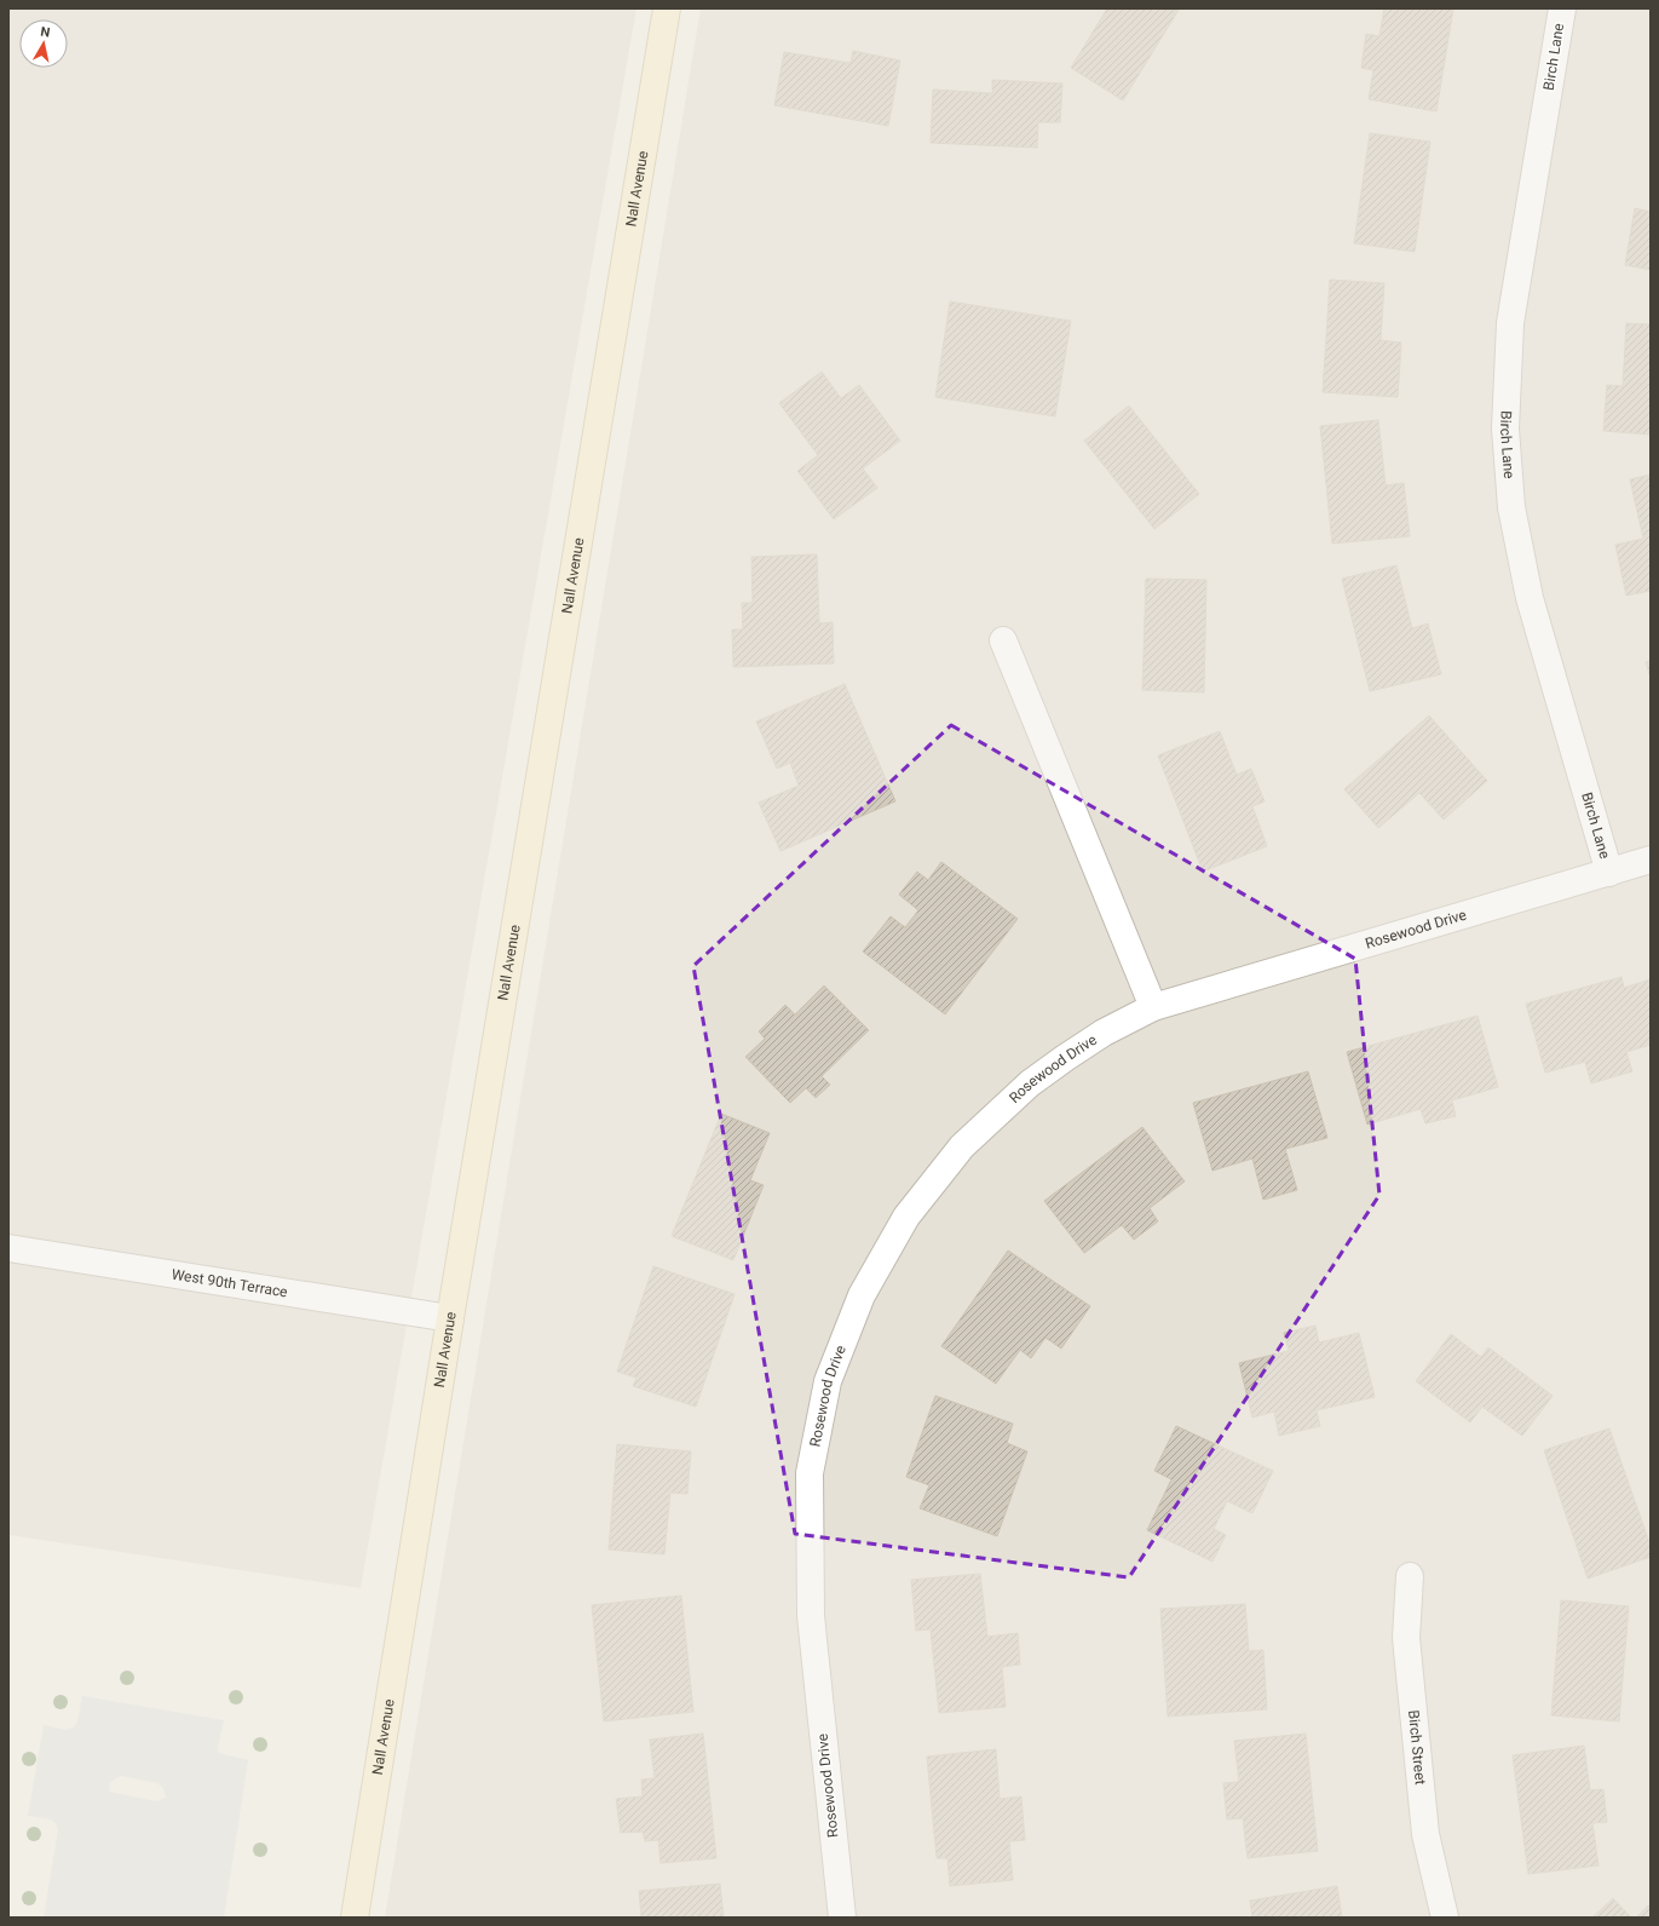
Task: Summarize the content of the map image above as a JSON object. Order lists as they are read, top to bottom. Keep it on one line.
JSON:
{"streets":{"main road":["Nall Avenue"],"street":["Birch Lane","Rosewood Drive","West 90th Terrace","Birch Street"]},"crossings":[["Birch Lane","Rosewood Drive"],["Nall Avenue","West 90th Terrace"]],"north":"top"}
